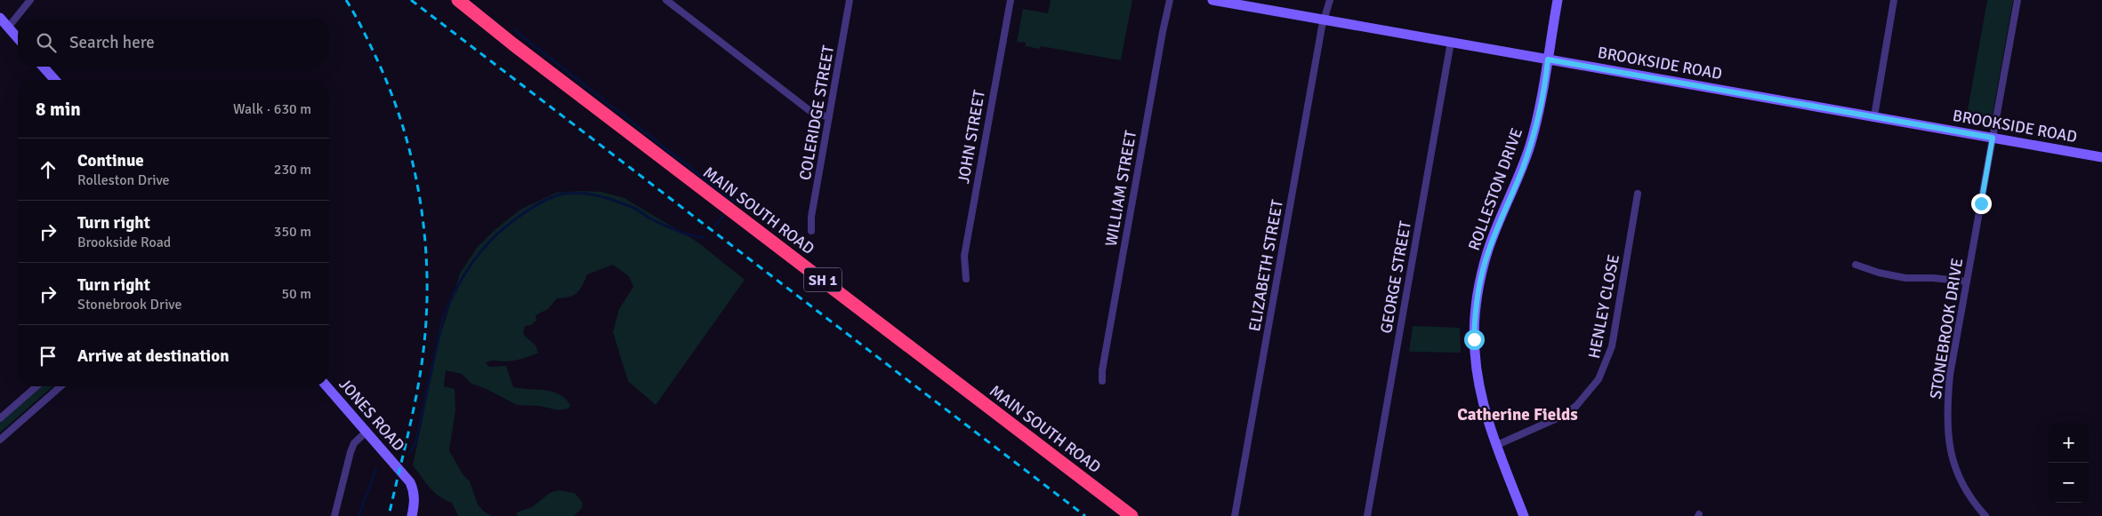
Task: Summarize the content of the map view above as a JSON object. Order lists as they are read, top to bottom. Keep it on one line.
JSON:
{"streets":{"highway":["MAIN SOUTH ROAD","SH 1"],"street":["BROOKSIDE ROAD","COLERIDGE STREET","JOHN STREET","WILLIAM STREET","ROLLESTON DRIVE","ELIZABETH STREET","GEORGE STREET","HENLEY CLOSE","STONEBROOK DRIVE","JONES ROAD"]},"crossings":[["BROOKSIDE ROAD","ROLLESTON DRIVE"],["BROOKSIDE ROAD","ELIZABETH STREET"],["BROOKSIDE ROAD","GEORGE STREET"],["BROOKSIDE ROAD","STONEBROOK DRIVE"],["ROLLESTON DRIVE","HENLEY CLOSE"]],"districts":["Catherine Fields"],"page":{"search":"Search here","heading":["8 min","Walk · 630 m"],"list":[["Continue","Rolleston Drive","230 m"],["Turn right","Brookside Road","350 m"],["Turn right","Stonebrook Drive","50 m"],"Arrive at destination"],"map_buttons":["+","−"]}}
